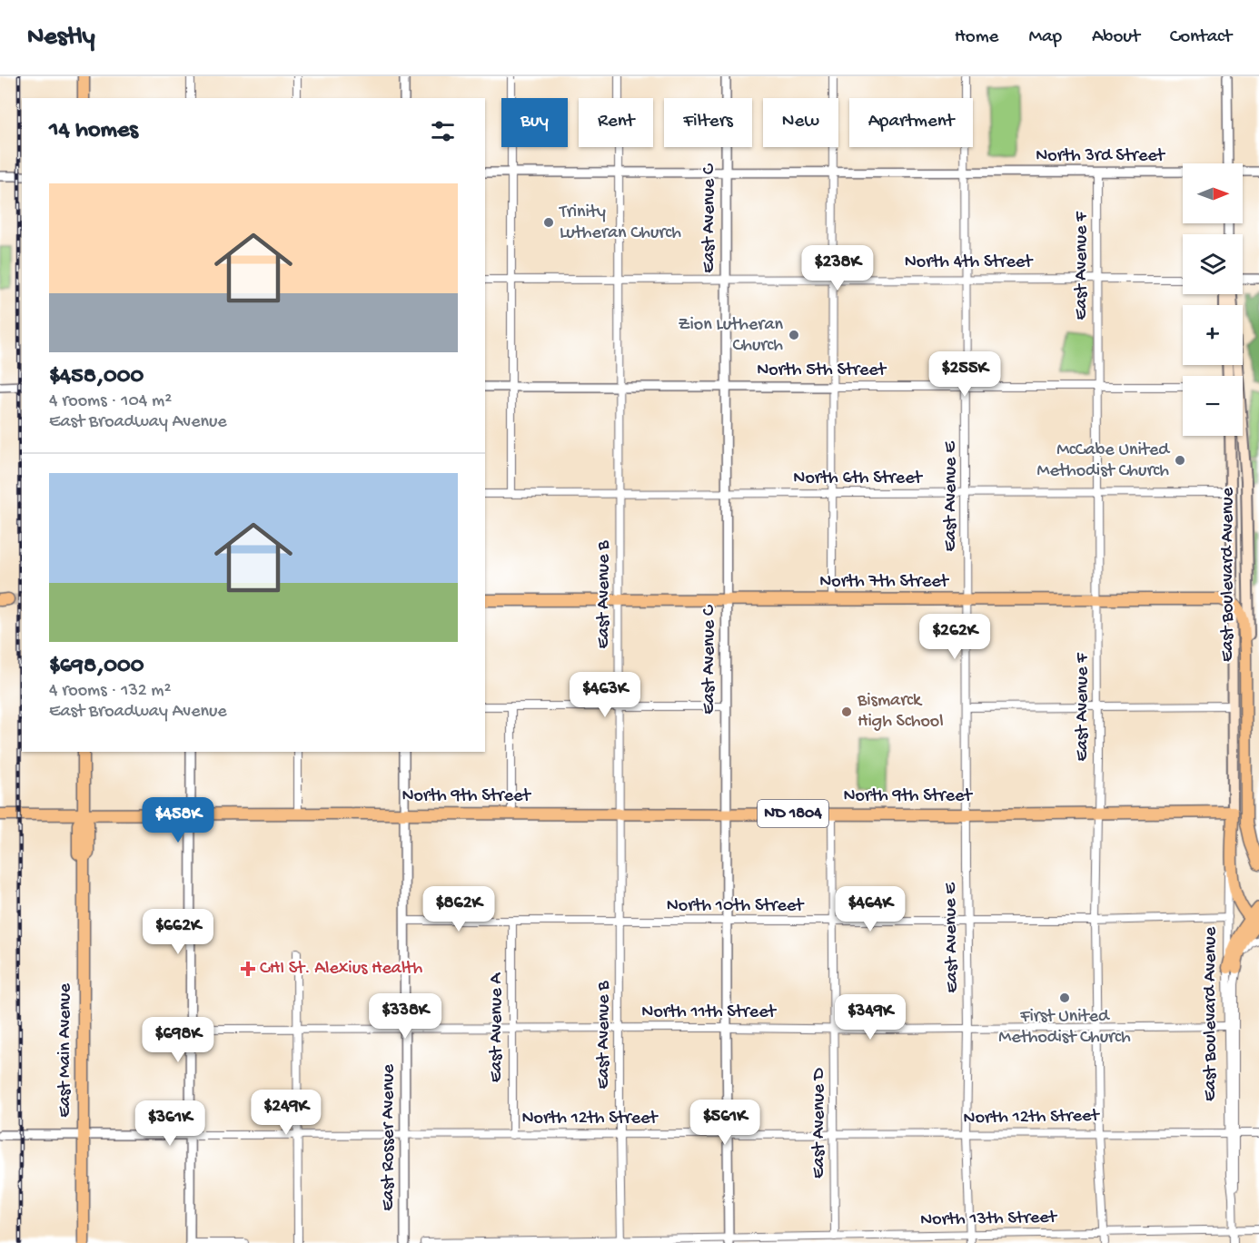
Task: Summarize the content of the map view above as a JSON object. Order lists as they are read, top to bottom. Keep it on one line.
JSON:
{"streets":{"main road":["East Boulevard Avenue","North 7th Street","North 9th Street","ND 1804","East Main Avenue"],"street":["North 3rd Street","East Avenue C","North 4th Street","East Avenue F","North 5th Street","North 6th Street","East Avenue E","East Avenue B","North 10th Street","North 11th Street","East Avenue A","North 12th Street","East Avenue D","East Rosser Avenue","North 13th Street"]},"crossings":[["North 3rd Street","East Avenue C"],["North 3rd Street","East Avenue F"],["North 3rd Street","East Avenue E"],["North 3rd Street","East Avenue B"],["East Avenue C","North 4th Street"],["East Avenue C","North 5th Street"],["East Avenue C","North 6th Street"],["East Avenue C","North 7th Street"],["East Avenue C","North 9th Street"],["East Avenue C","North 10th Street"],["East Avenue C","North 11th Street"],["East Avenue C","North 12th Street"],["East Avenue C","North 13th Street"],["North 4th Street","East Avenue F"],["North 4th Street","East Avenue E"],["North 4th Street","East Avenue B"],["East Avenue F","North 5th Street"],["East Avenue F","North 6th Street"],["East Avenue F","North 7th Street"],["East Avenue F","North 9th Street"],["East Avenue F","North 10th Street"],["East Avenue F","North 11th Street"],["East Avenue F","North 12th Street"],["East Avenue F","North 13th Street"],["North 5th Street","East Avenue E"],["North 5th Street","East Avenue B"],["North 6th Street","East Avenue E"],["North 6th Street","East Boulevard Avenue"],["North 6th Street","East Avenue B"],["East Avenue E","North 7th Street"],["East Avenue E","North 9th Street"],["East Avenue E","North 10th Street"],["East Avenue E","North 11th Street"],["East Avenue E","North 12th Street"],["East Avenue E","North 13th Street"],["East Boulevard Avenue","North 7th Street"],["East Boulevard Avenue","North 9th Street"],["East Boulevard Avenue","North 10th Street"],["East Boulevard Avenue","North 11th Street"],["East Boulevard Avenue","North 12th Street"],["East Boulevard Avenue","North 13th Street"],["North 7th Street","East Avenue B"],["East Avenue B","North 9th Street"],["East Avenue B","North 10th Street"],["East Avenue B","North 11th Street"],["East Avenue B","North 12th Street"],["East Avenue B","North 13th Street"],["North 9th Street","ND 1804"],["North 9th Street","East Main Avenue"],["North 9th Street","East Avenue D"],["North 9th Street","East Rosser Avenue"],["ND 1804","East Main Avenue"],["North 10th Street","East Avenue A"],["North 10th Street","East Avenue D"],["North 10th Street","East Rosser Avenue"],["North 11th Street","East Avenue A"],["North 11th Street","East Avenue D"],["North 11th Street","East Rosser Avenue"],["East Avenue A","North 12th Street"],["East Main Avenue","North 12th Street"],["North 12th Street","East Avenue D"],["North 12th Street","East Rosser Avenue"],["East Avenue D","North 13th Street"]],"places":{"other":["Trinity Lutheran Church","Zion Lutheran Church","McCabe United Methodist Church","Bismarck High School","First United Methodist Church"],"health":["CHI St. Alexius Health"]},"north":"right","page":{"header":"Nestly","nav":["Home","Map","About","Contact"],"chip":["Buy","Rent","Filters","New","Apartment"],"heading":"14 homes","map_buttons":["+","−"],"list":[{"name":"$458,000","note":"4 rooms · 104 m² · East Broadway Avenue"},{"name":"$698,000","note":"4 rooms · 132 m² · East Broadway Avenue"}],"price":["$238K","$255K","$262K","$463K","$458K","$862K","$464K","$662K","$338K","$349K","$698K","$249K","$561K","$361K"]}}
